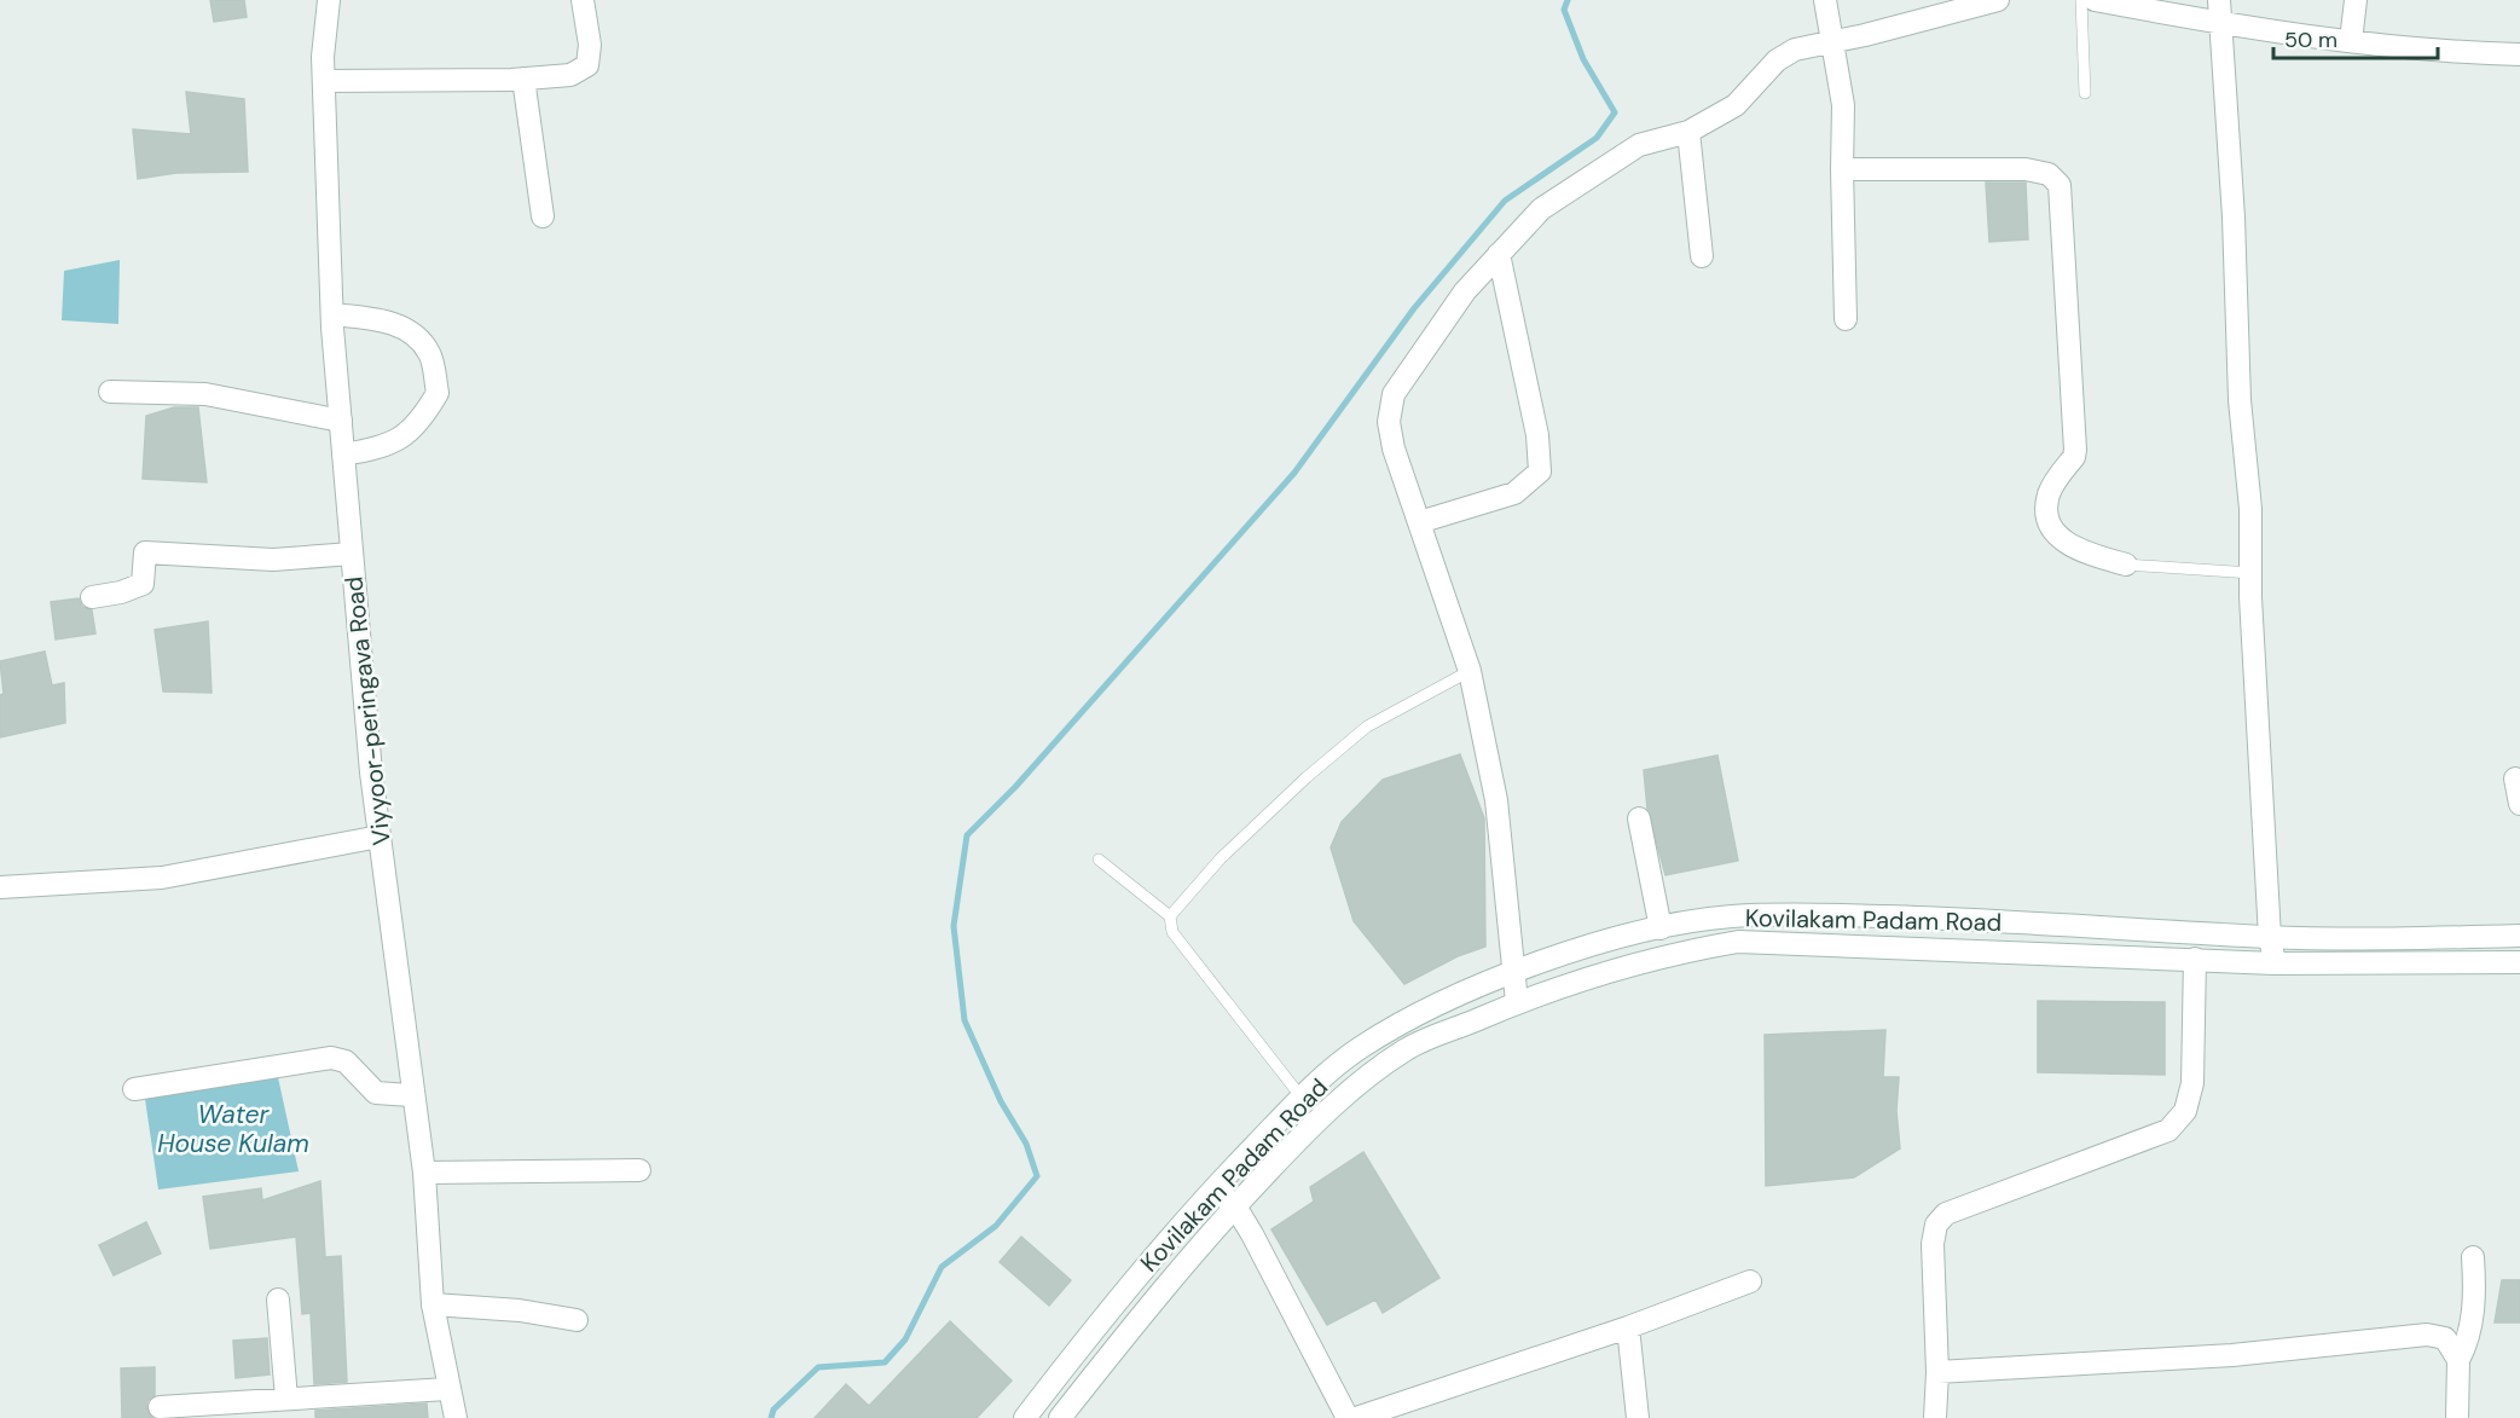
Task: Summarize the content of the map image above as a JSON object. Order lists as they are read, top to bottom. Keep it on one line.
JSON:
{"streets":{"street":["Viyyoor-peringava Road","Kovilakam Padam Road"]},"water":["Water House Kulam"],"scale_bar":"50 m"}
